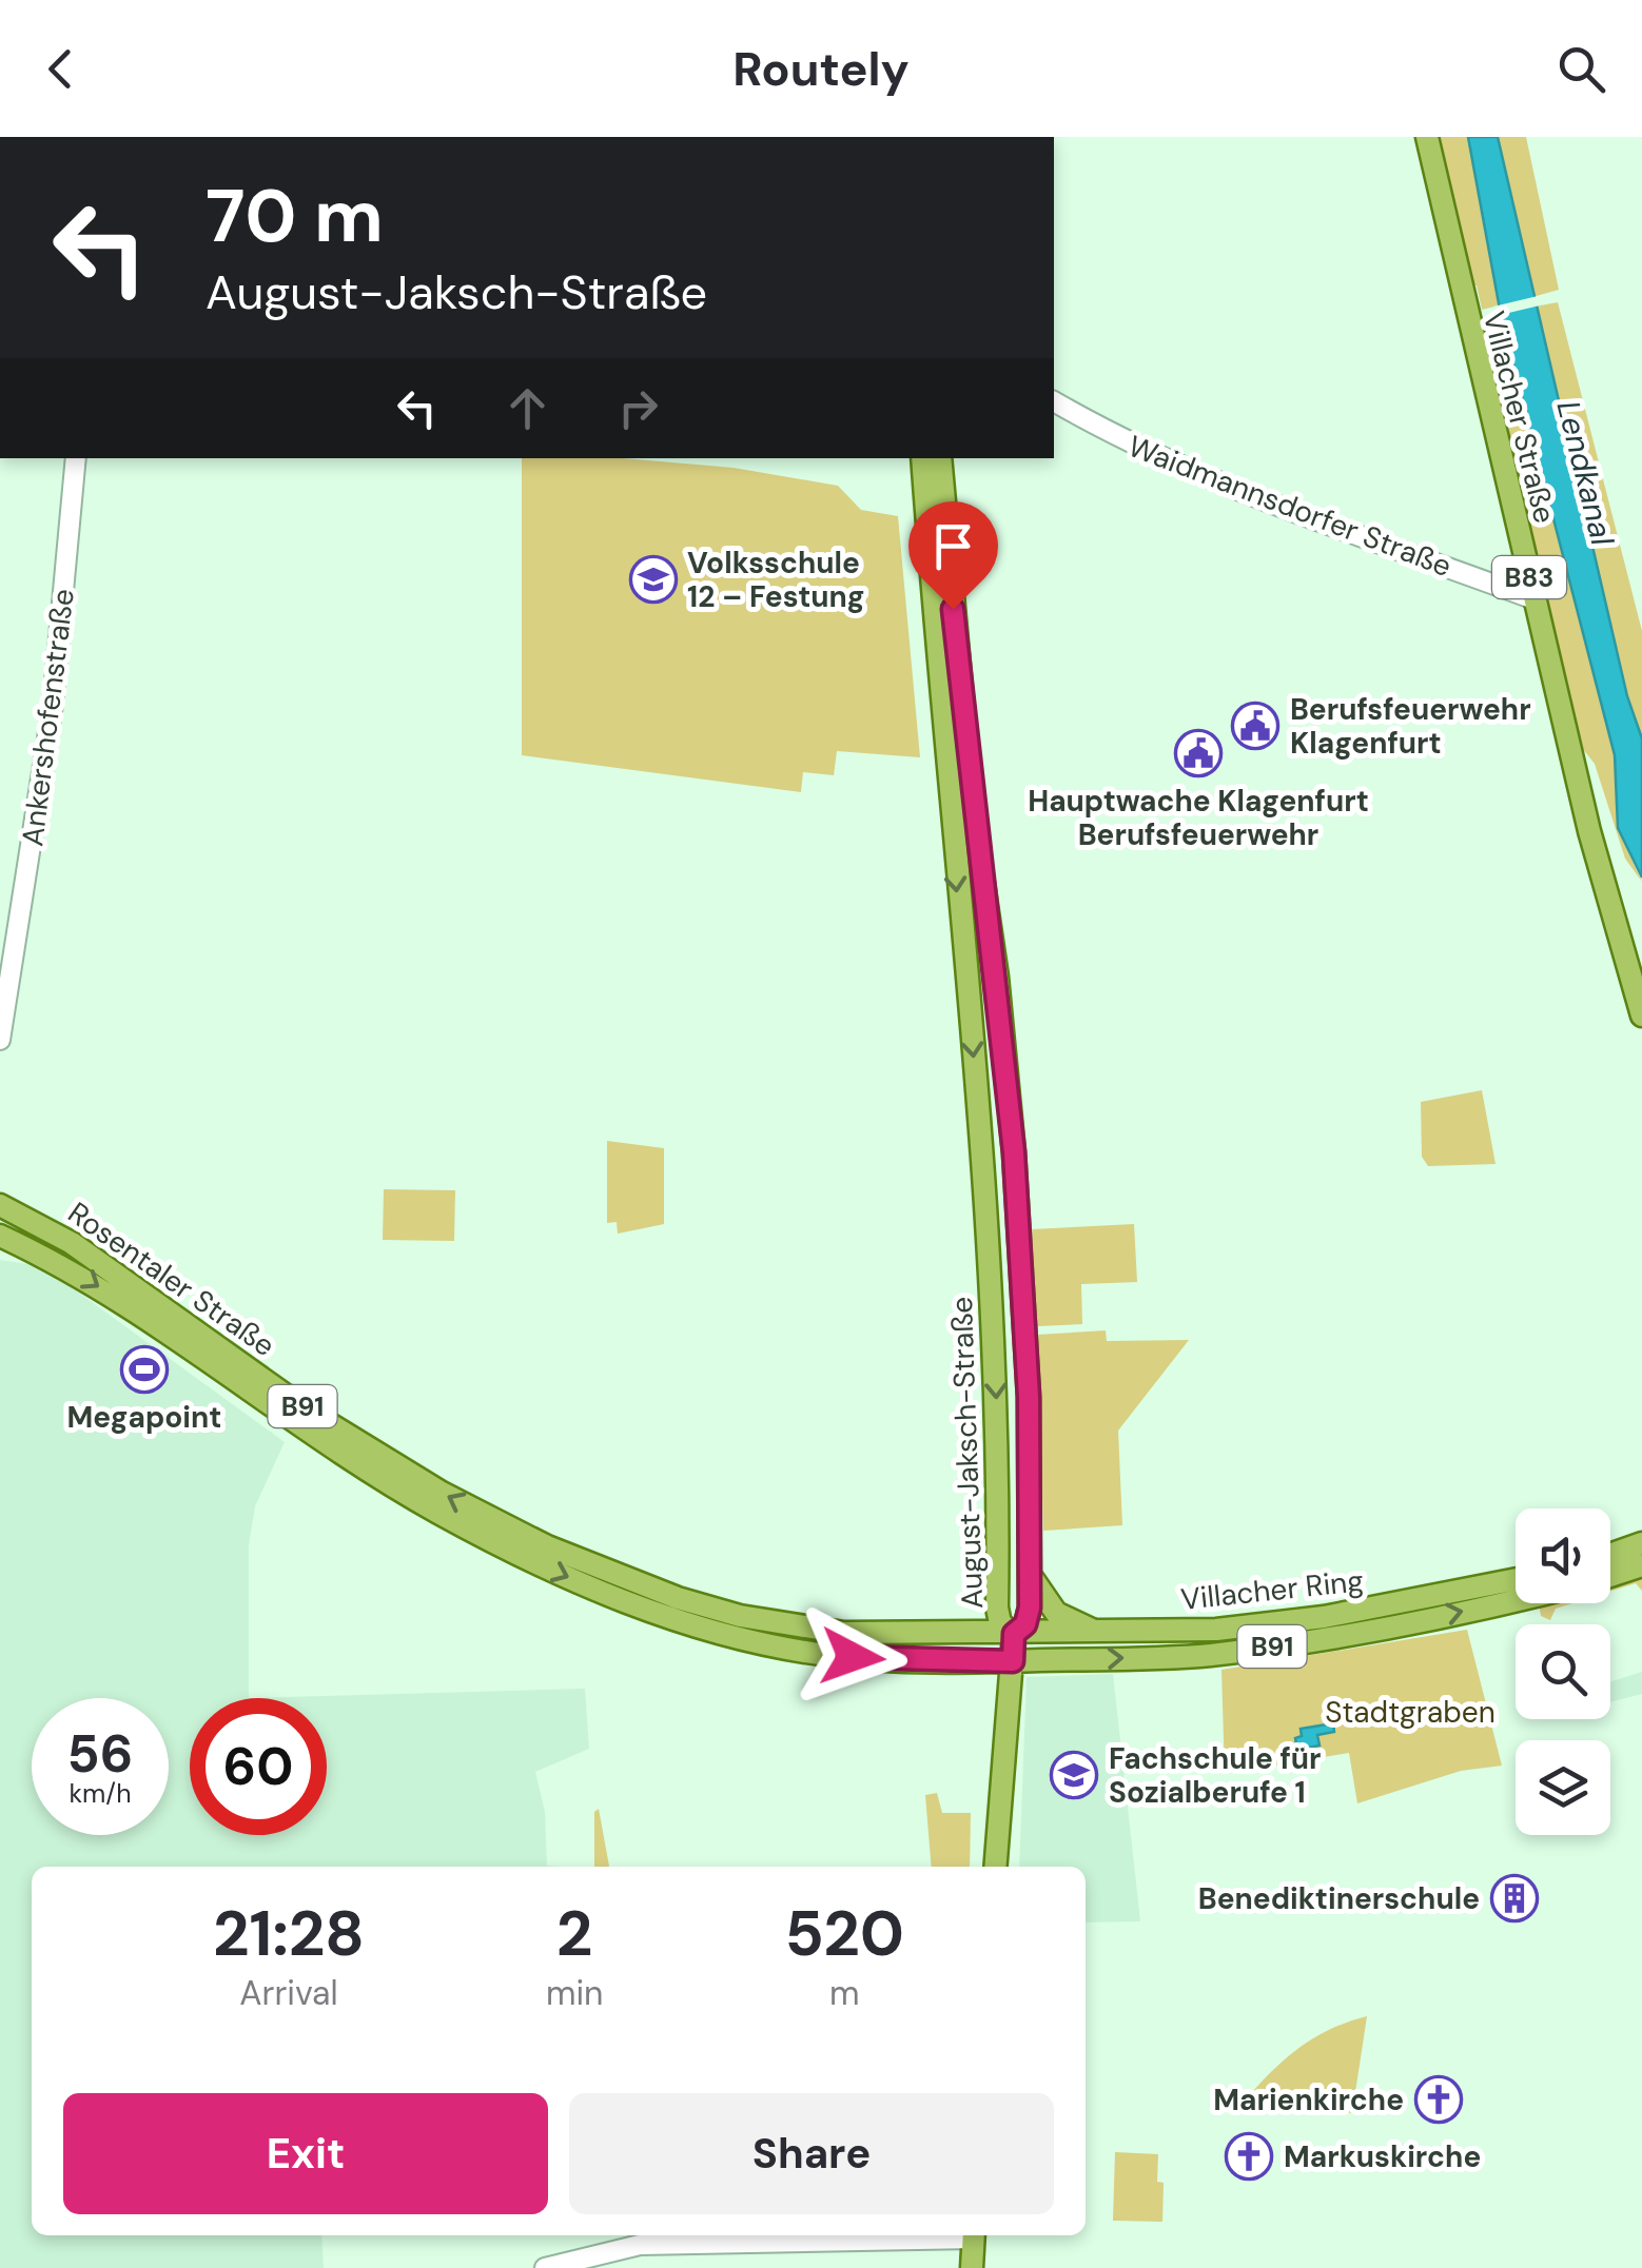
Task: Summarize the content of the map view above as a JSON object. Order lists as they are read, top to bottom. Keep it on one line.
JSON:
{"streets":{"main road":["Villacher Straße","B83","Rosentaler Straße","B91","August-Jaksch-Straße","Villacher Ring"],"street":["Waidmannsdorfer Straße","Ankershofenstraße"]},"crossings":[["Villacher Straße","Waidmannsdorfer Straße"],["Rosentaler Straße","August-Jaksch-Straße"],["Rosentaler Straße","Villacher Ring"],["August-Jaksch-Straße","Villacher Ring"]],"water":["Lendkanal"],"parks":["Stadtgraben"],"places":{"school or university":["Volksschule 12 – Festung","Fachschule für Sozialberufe 1"],"public building":["Berufsfeuerwehr Klagenfurt","Hauptwache Klagenfurt Berufsfeuerwehr"],"sports":["Megapoint"],"building":["Benediktinerschule"],"church":["Marienkirche","Markuskirche"]},"page":{"header":"Routely","turn":["70 m","August-Jaksch-Straße"],"speed":"56 km/h","limit":"60","eta":["21:28","Arrival","2","min","520","m"],"buttons":["Exit","Share"]}}
